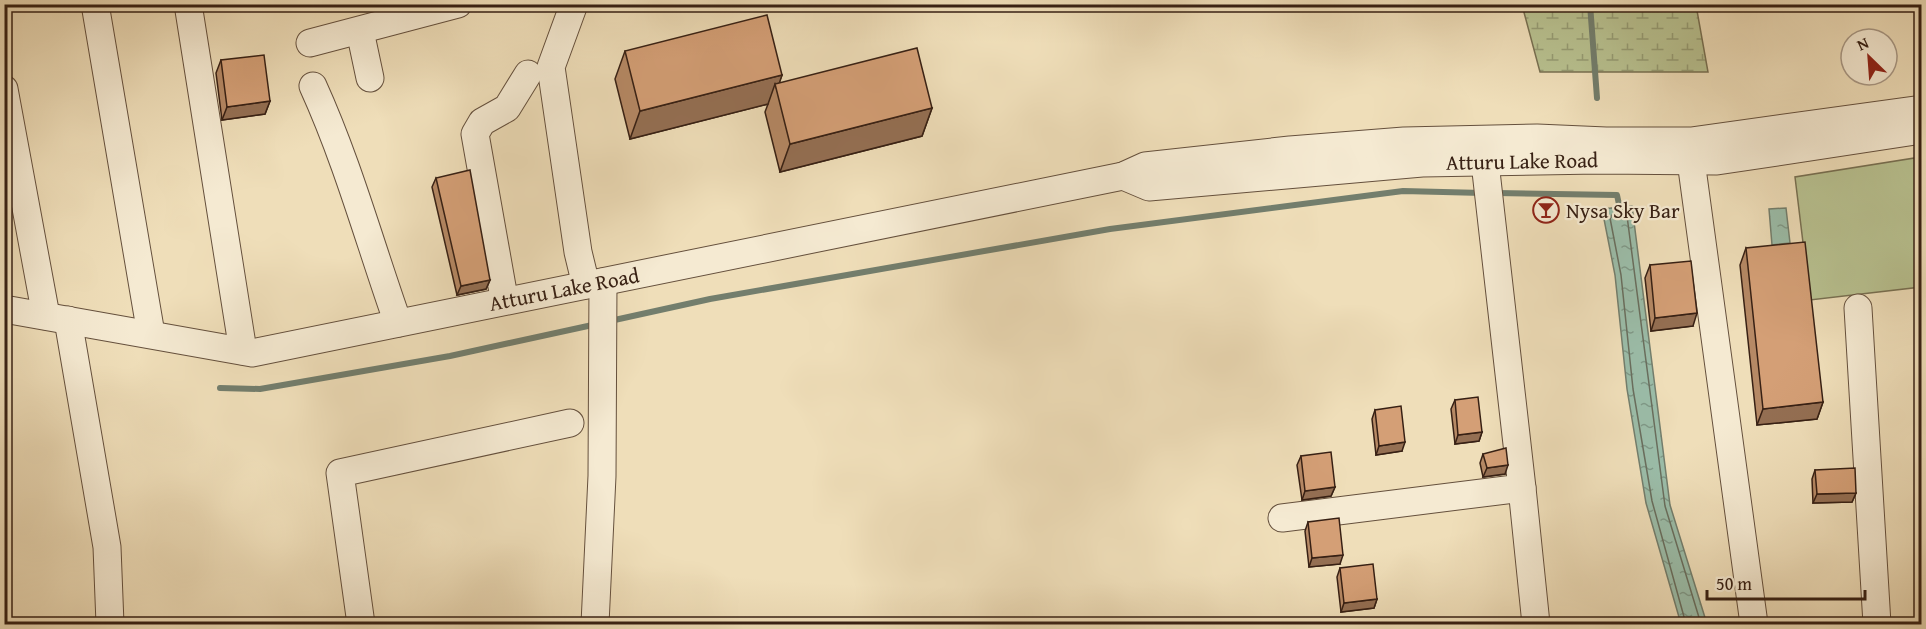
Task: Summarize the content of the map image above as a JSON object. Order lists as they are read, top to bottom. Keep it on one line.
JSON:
{"streets":{"street":["Atturu Lake Road"]},"places":{"bar":["Nysa Sky Bar"]},"scale_bar":"50 m","north":"top left"}
